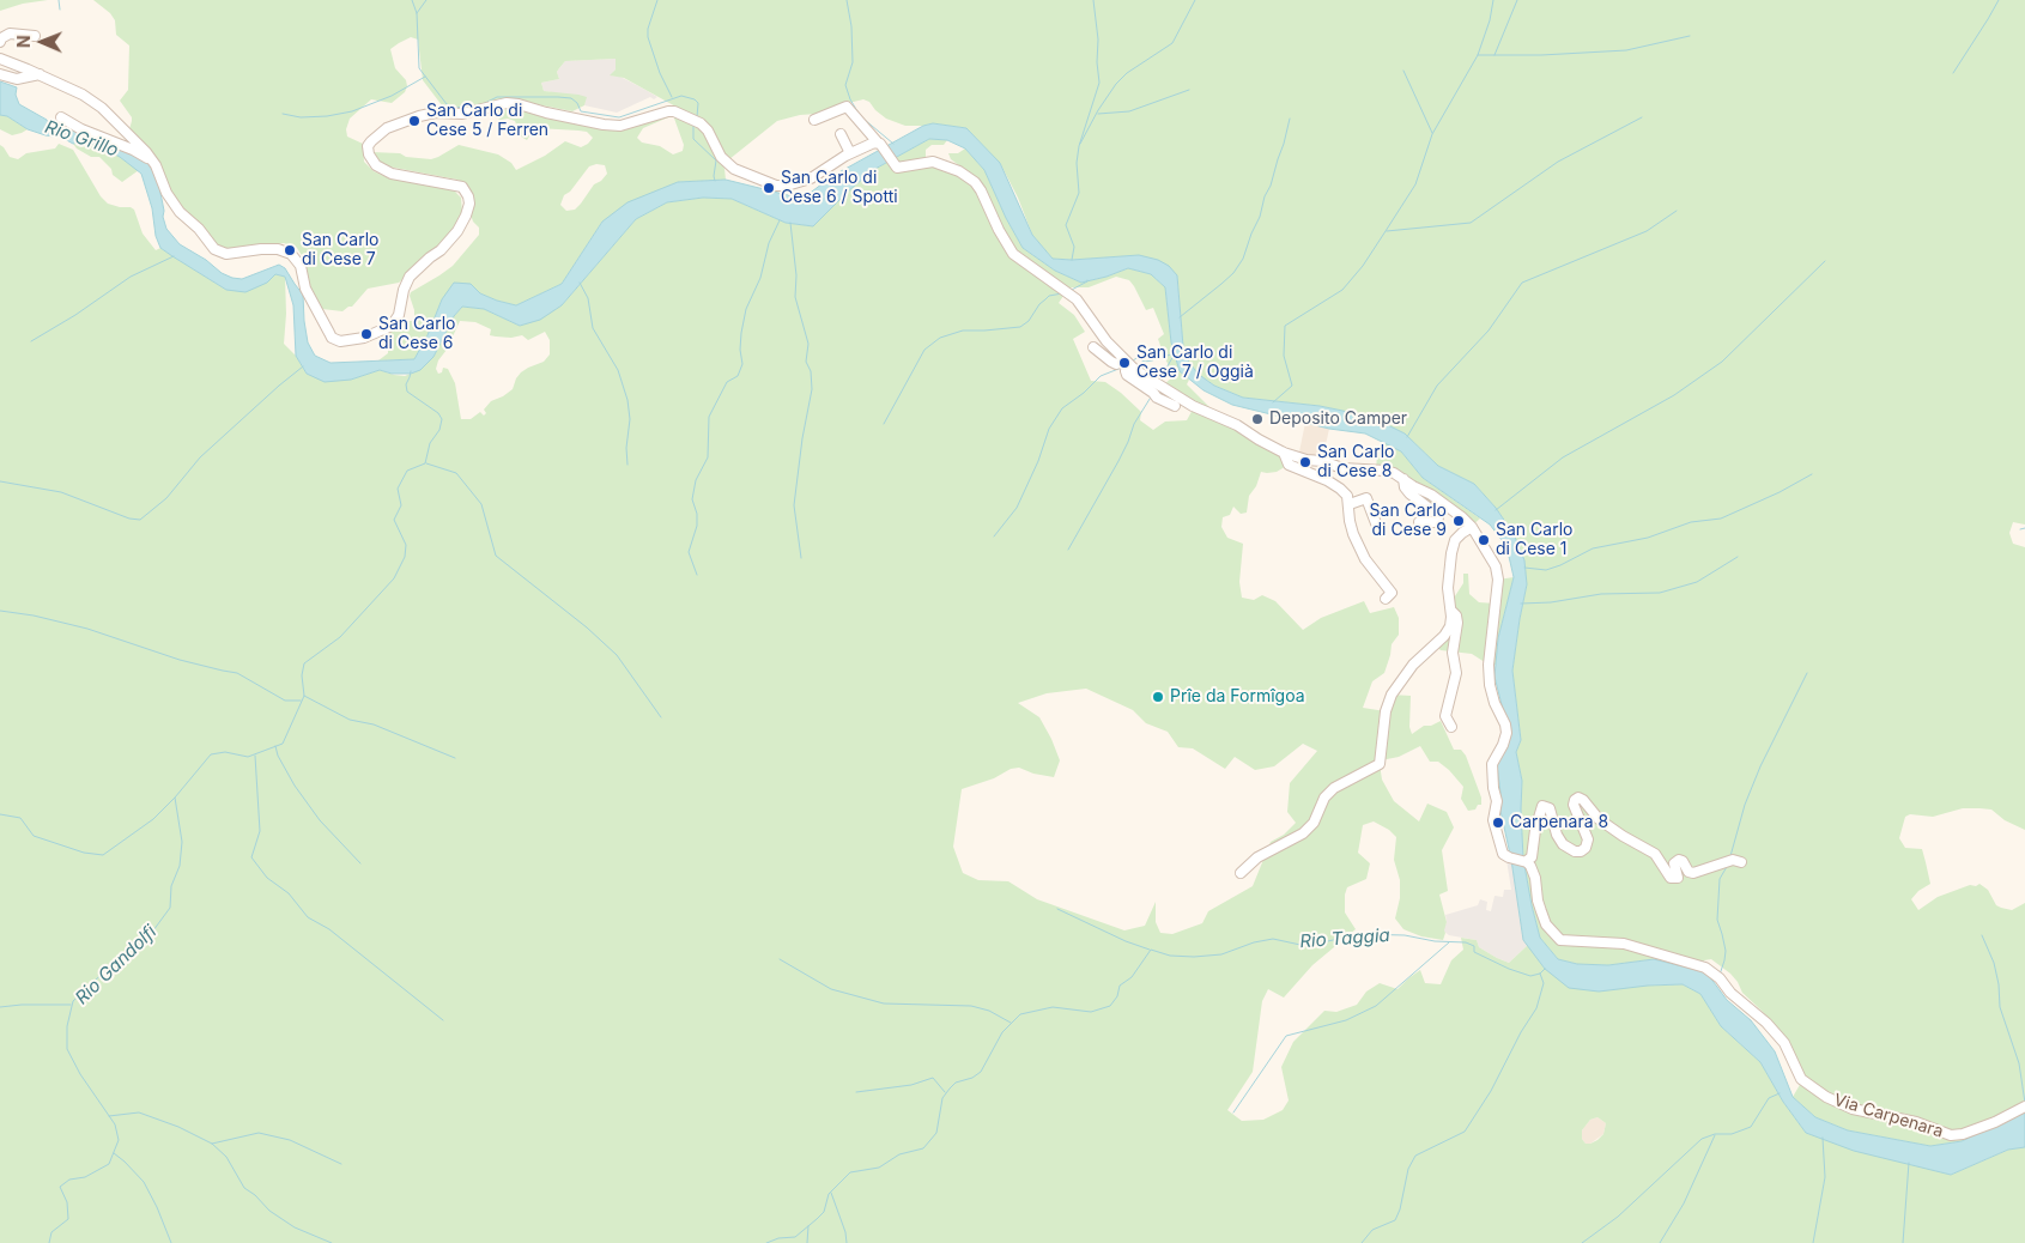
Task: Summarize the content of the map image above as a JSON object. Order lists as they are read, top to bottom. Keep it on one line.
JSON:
{"streets":{"street":["Via Carpenara"]},"water":["Rio Grillo","Rio Taggia","Rio Gandolfi"],"places":["San Carlo di Cese 5 / Ferren","San Carlo di Cese 6 / Spotti","San Carlo di Cese 7","San Carlo di Cese 6","San Carlo di Cese 7 / Oggià","Deposito Camper","San Carlo di Cese 8","San Carlo di Cese 9","San Carlo di Cese 1","Prîe da Formîgoa","Carpenara 8"],"north":"left"}
